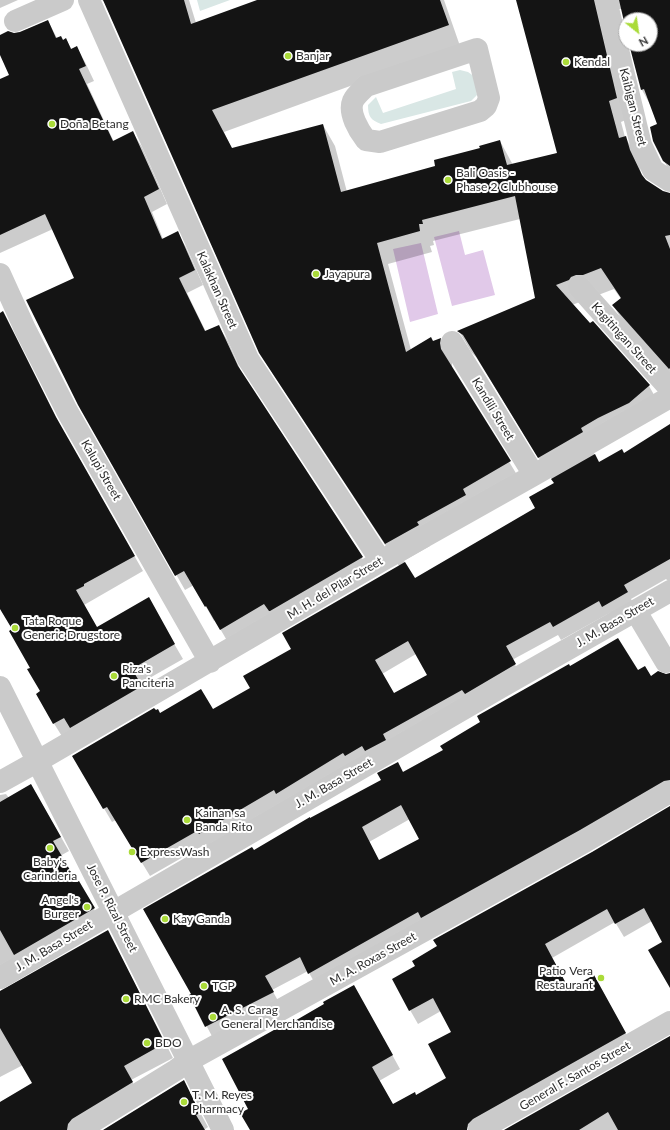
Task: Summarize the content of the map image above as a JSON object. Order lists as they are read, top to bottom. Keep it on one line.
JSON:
{"streets":{"street":["Kaibigan Street","Kalakhan Street","Kagitingan Street","Kandili Street","Kalupi Street","M. H. del Pilar Street","J. M. Basa Street","Jose P. Rizal Street","M. A. Roxas Street","General F. Santos Street"]},"crossings":[["Kalakhan Street","M. H. del Pilar Street"],["Kandili Street","M. H. del Pilar Street"],["Kalupi Street","M. H. del Pilar Street"],["M. H. del Pilar Street","Jose P. Rizal Street"],["J. M. Basa Street","Jose P. Rizal Street"],["Jose P. Rizal Street","M. A. Roxas Street"]],"places":["Banjar","Kendal","Doña Betang","Bali Oasis - Phase 2 Clubhouse","Jayapura","Tata Roque Generic Drugstore","Riza's Panciteria","Kainan sa Banda Rito","Baby's Carinderia","ExpressWash","Angel's Burger","Kay Ganda","Patio Vera Restaurant","TGP","RMC Bakery","A. S. Carag General Merchandise","BDO","T. M. Reyes Pharmacy"],"north":"bottom right"}
